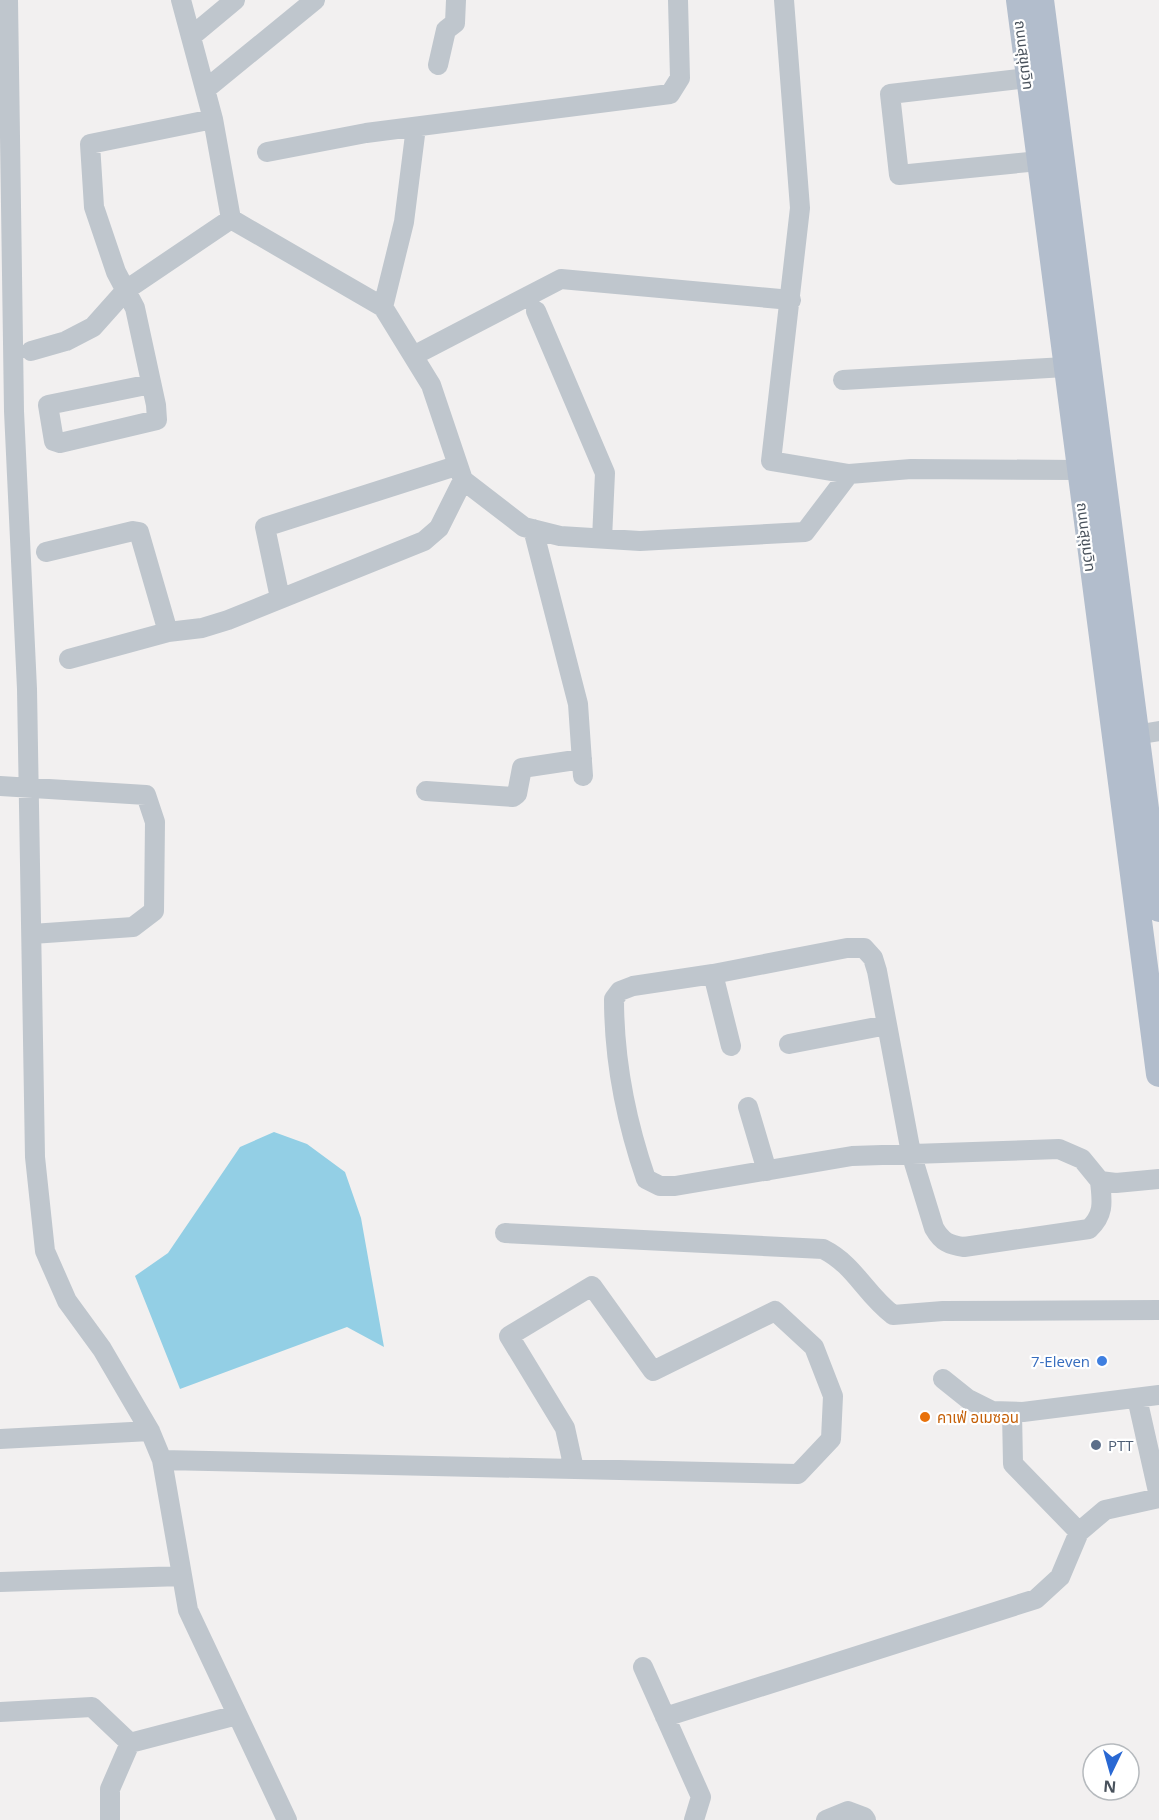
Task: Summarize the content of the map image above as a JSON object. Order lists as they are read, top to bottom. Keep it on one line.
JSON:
{"streets":{"main road":["ถนนสุขุมวิท"]},"places":["7-Eleven","คาเฟ่ อเมซอน","PTT"],"north":"bottom"}
